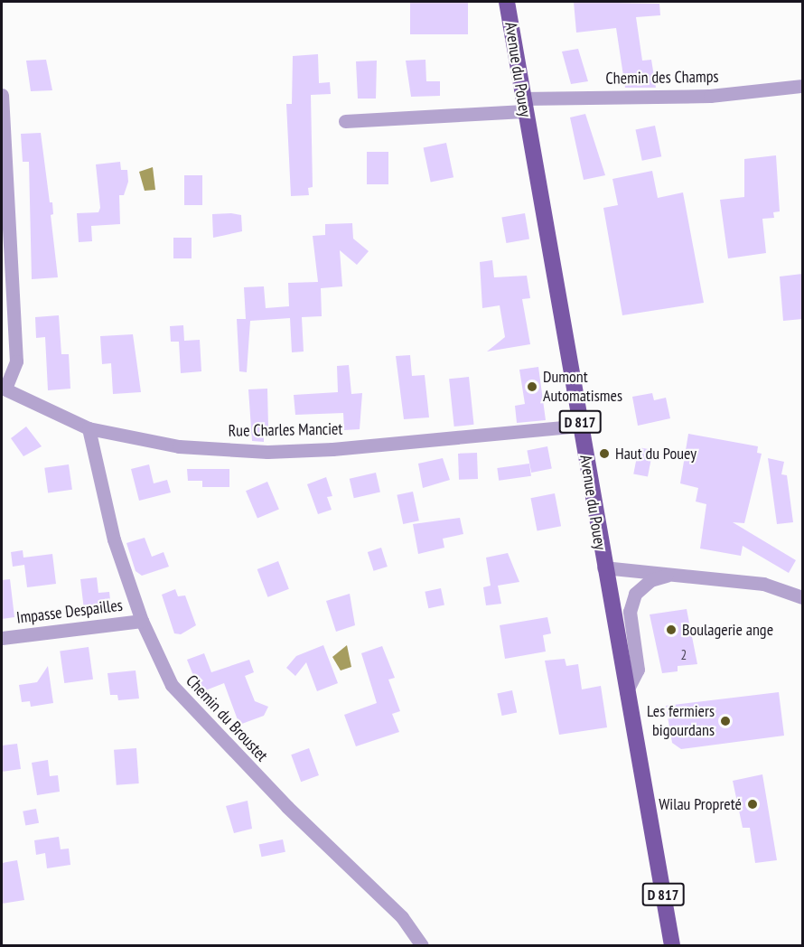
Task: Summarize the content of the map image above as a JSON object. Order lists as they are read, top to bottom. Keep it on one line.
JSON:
{"streets":{"main road":["Avenue du Pouey","D 817"],"street":["Chemin des Champs","Rue Charles Manciet","Impasse Despailles","Chemin du Broustet"]},"crossings":[["Avenue du Pouey","Chemin des Champs"],["Avenue du Pouey","Rue Charles Manciet"],["Rue Charles Manciet","Chemin du Broustet"],["Impasse Despailles","Chemin du Broustet"]],"places":["Dumont Automatismes","Haut du Pouey","Boulagerie ange","Les fermiers bigourdans","Wilau Propreté"],"house_numbers":["2"]}
